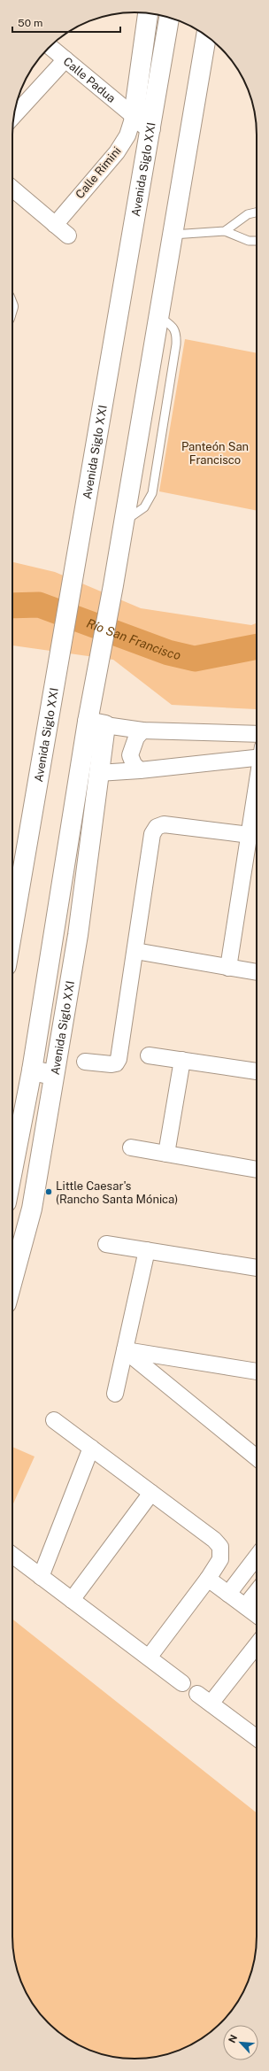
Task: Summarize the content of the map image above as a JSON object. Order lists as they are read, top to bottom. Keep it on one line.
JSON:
{"streets":{"main road":["Avenida Siglo XXI"],"street":["Calle Padua","Calle Rimini"]},"crossings":[["Calle Padua","Avenida Siglo XXI"],["Calle Padua","Calle Rimini"],["Avenida Siglo XXI","Calle Rimini"]],"water":["Río San Francisco"],"parks":["Panteón San Francisco"],"places":["Little Caesar's (Rancho Santa Mónica)"],"scale_bar":"50 m","north":"top left"}
